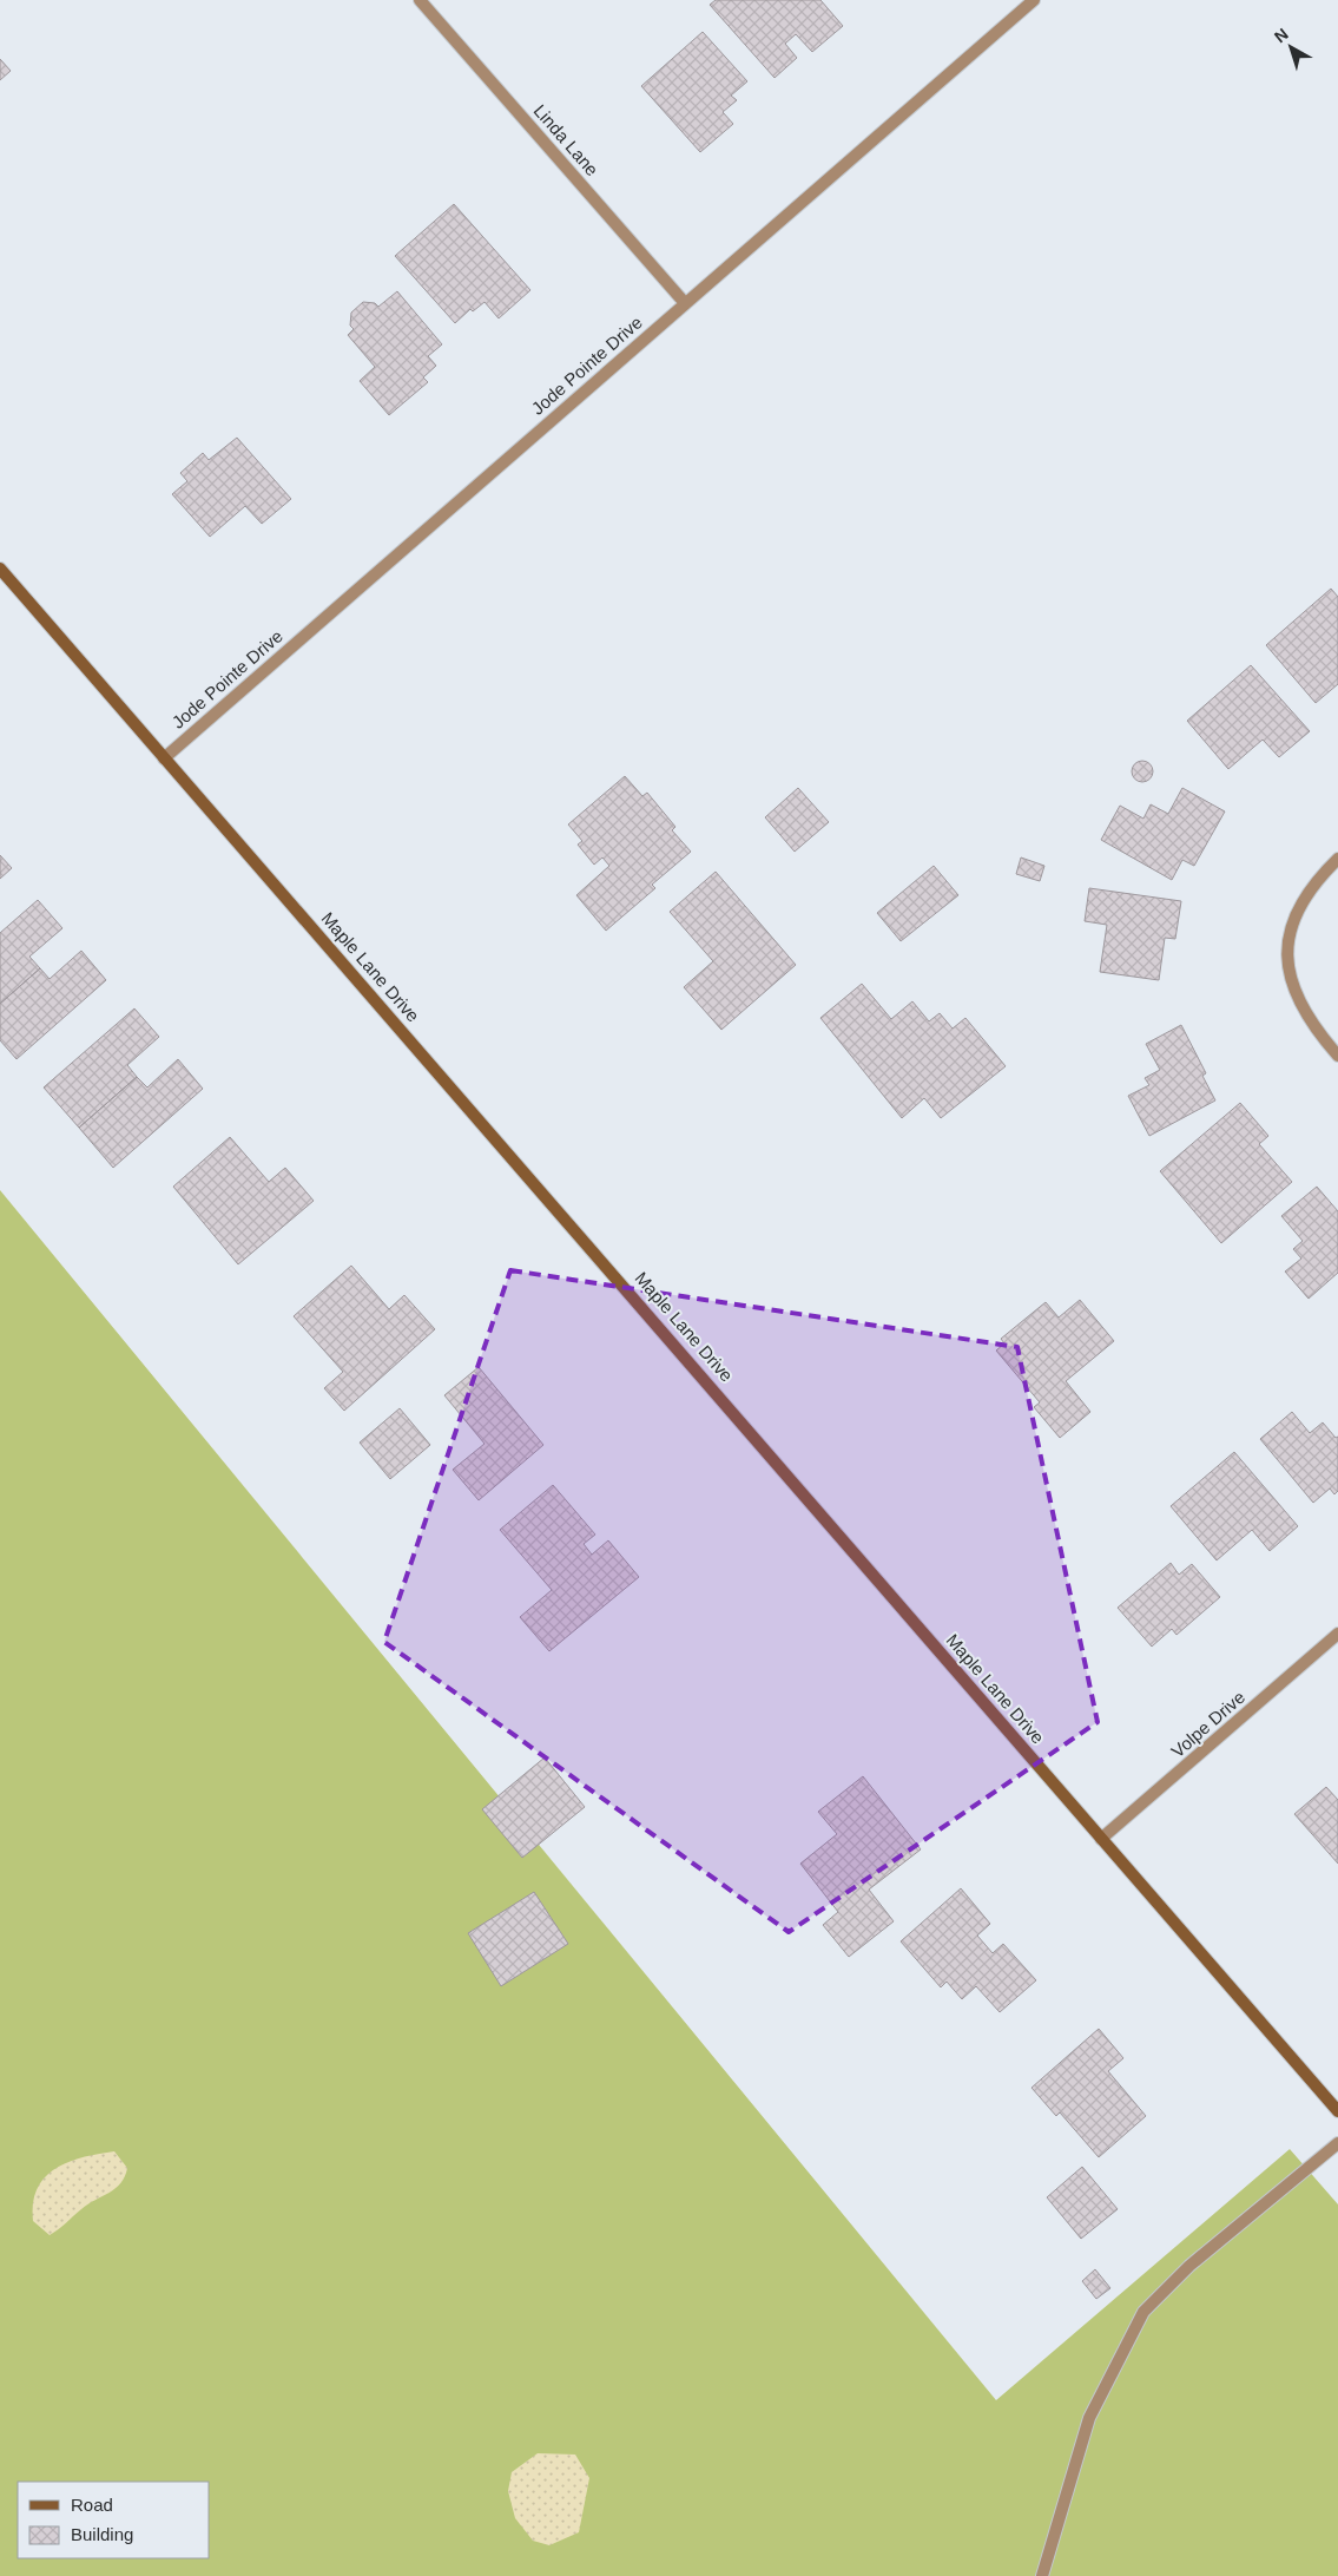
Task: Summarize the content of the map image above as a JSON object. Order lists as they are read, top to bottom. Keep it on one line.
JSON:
{"streets":{"street":["Linda Lane","Jode Pointe Drive","Maple Lane Drive","Volpe Drive"]},"crossings":[["Linda Lane","Jode Pointe Drive"],["Jode Pointe Drive","Maple Lane Drive"],["Maple Lane Drive","Volpe Drive"]],"legend":["Road","Building"],"north":"top left"}
